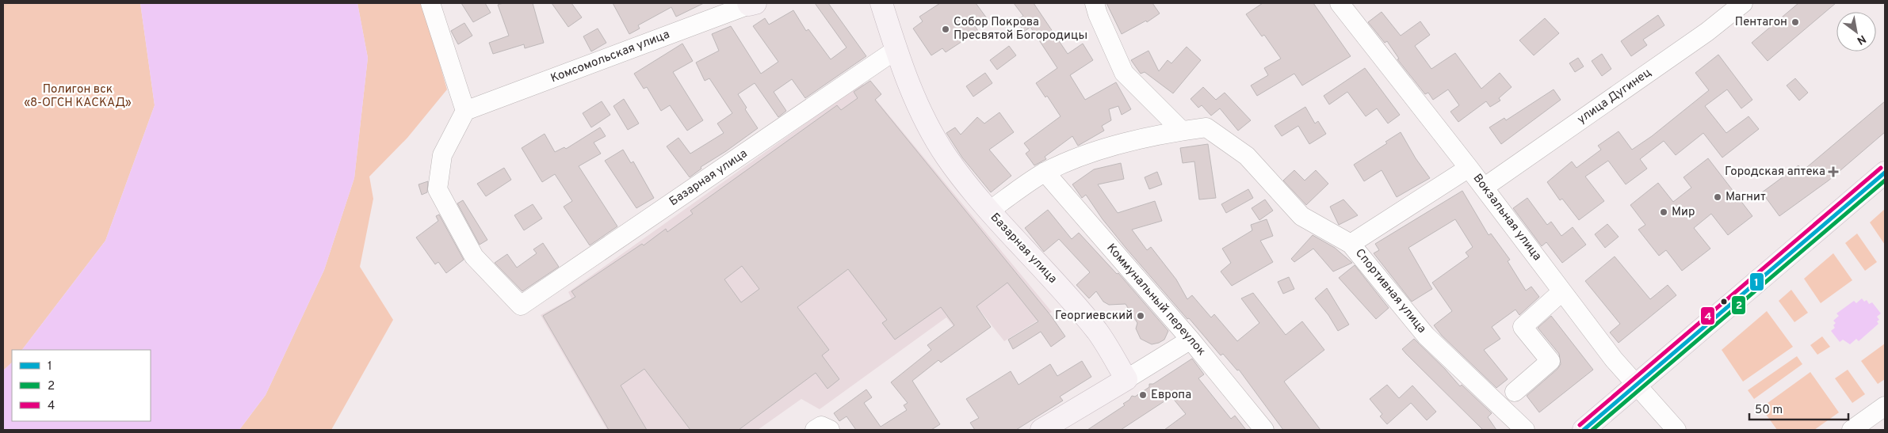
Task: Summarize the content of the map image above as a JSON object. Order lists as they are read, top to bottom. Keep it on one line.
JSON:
{"streets":{"main road":["Базарная улица"],"street":["Комсомольская улица","улица Дугинец","Вокзальная улица","Спортивная улица","Коммунальный переулок"]},"crossings":[["Комсомольская улица","Базарная улица"],["улица Дугинец","Вокзальная улица"],["Базарная улица","Спортивная улица"],["Спортивная улица","Коммунальный переулок"]],"parks":["Полигон вск «8-ОГСН КАСКАД»"],"places":{"other":["Пентагон","Собор Покрова Пресвятой Богородицы","Магнит","Мир","Георгиевский","Европа"],"health":["Городская аптека"]},"lines":["transit line 4","transit line 1","transit line 2"],"legend":["1","2","4"],"scale_bar":"50 m","north":"bottom right"}
